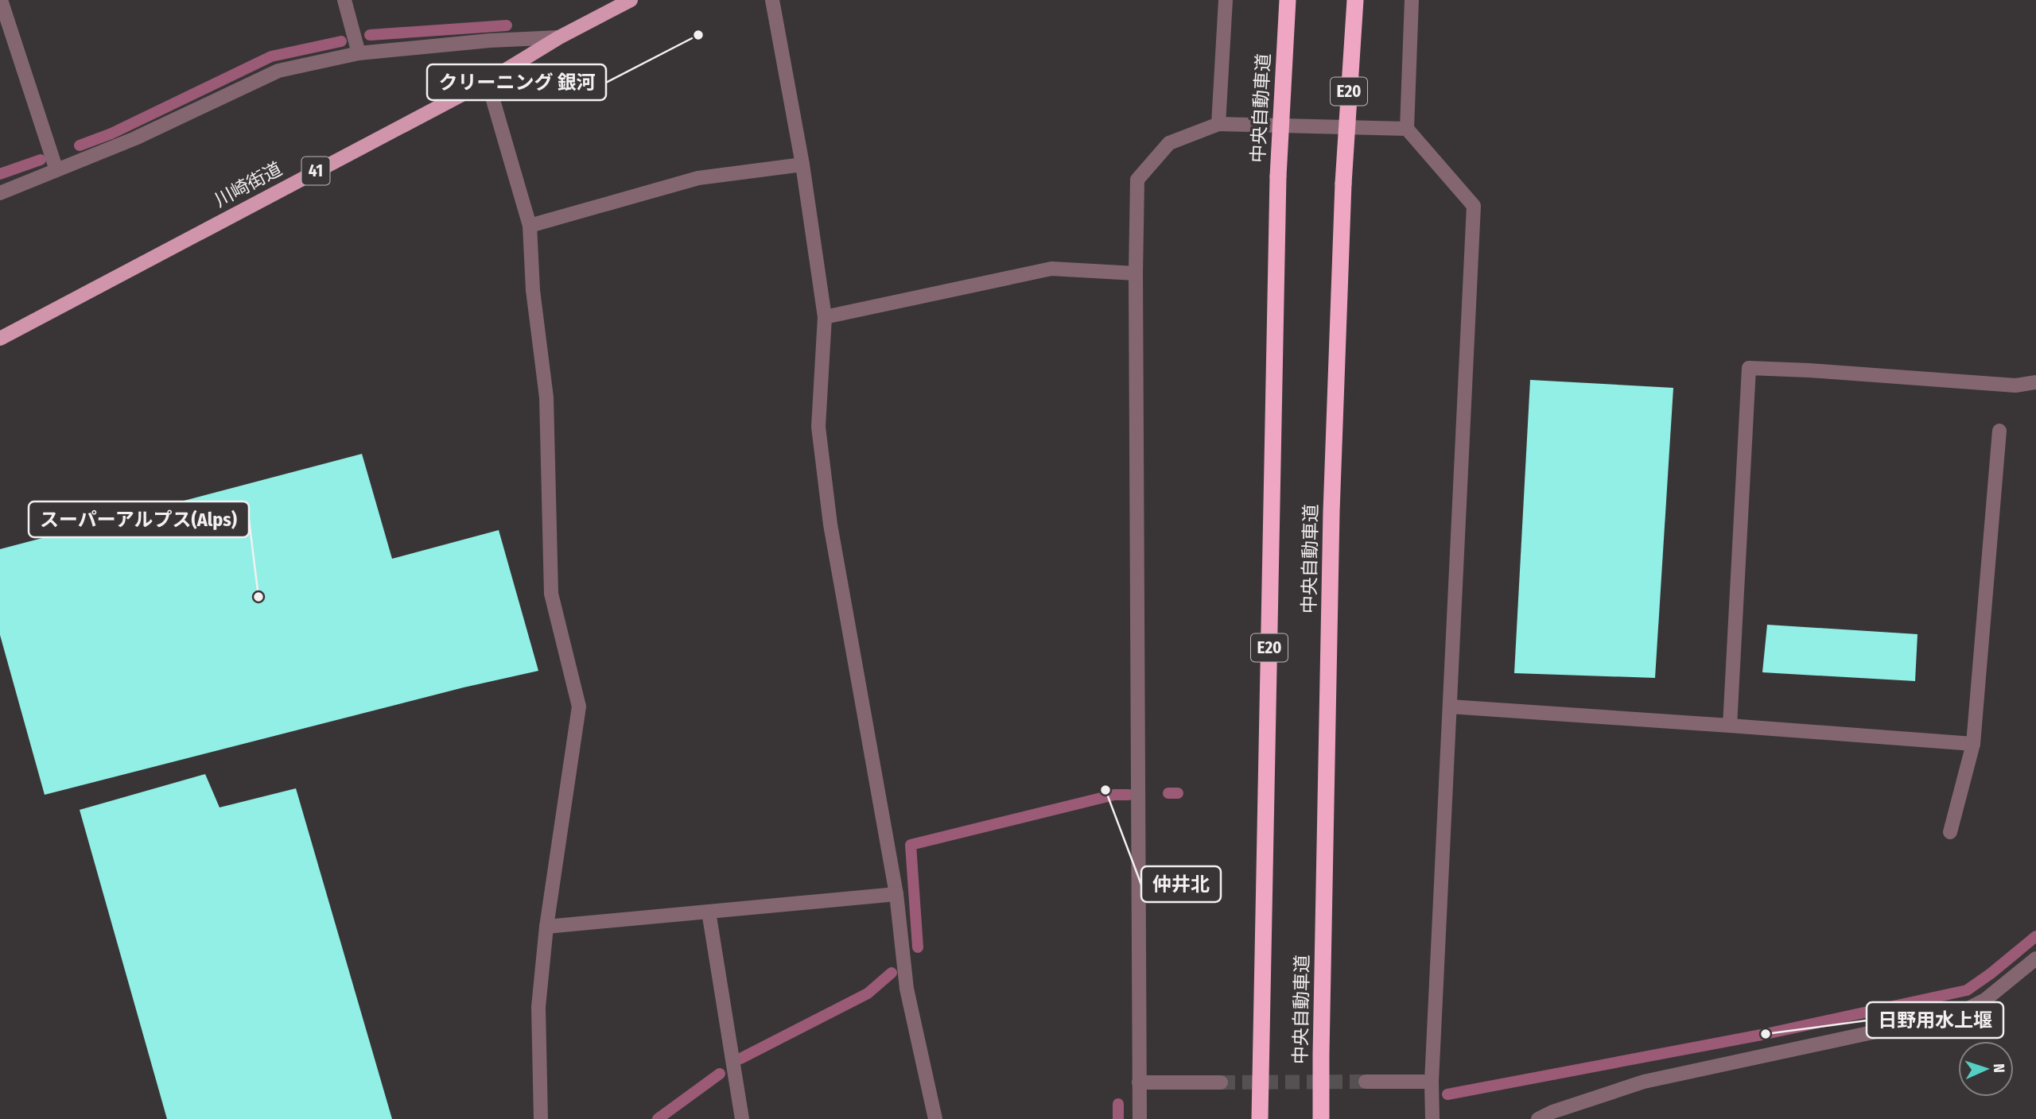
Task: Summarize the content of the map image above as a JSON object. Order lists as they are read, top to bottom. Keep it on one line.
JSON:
{"streets":{"highway":["E20","中央自動車道"],"main road":["41","川崎街道"]},"places":["クリーニング 銀河","スーパーアルプス(Alps)","仲井北","日野用水上堰"],"north":"right"}
